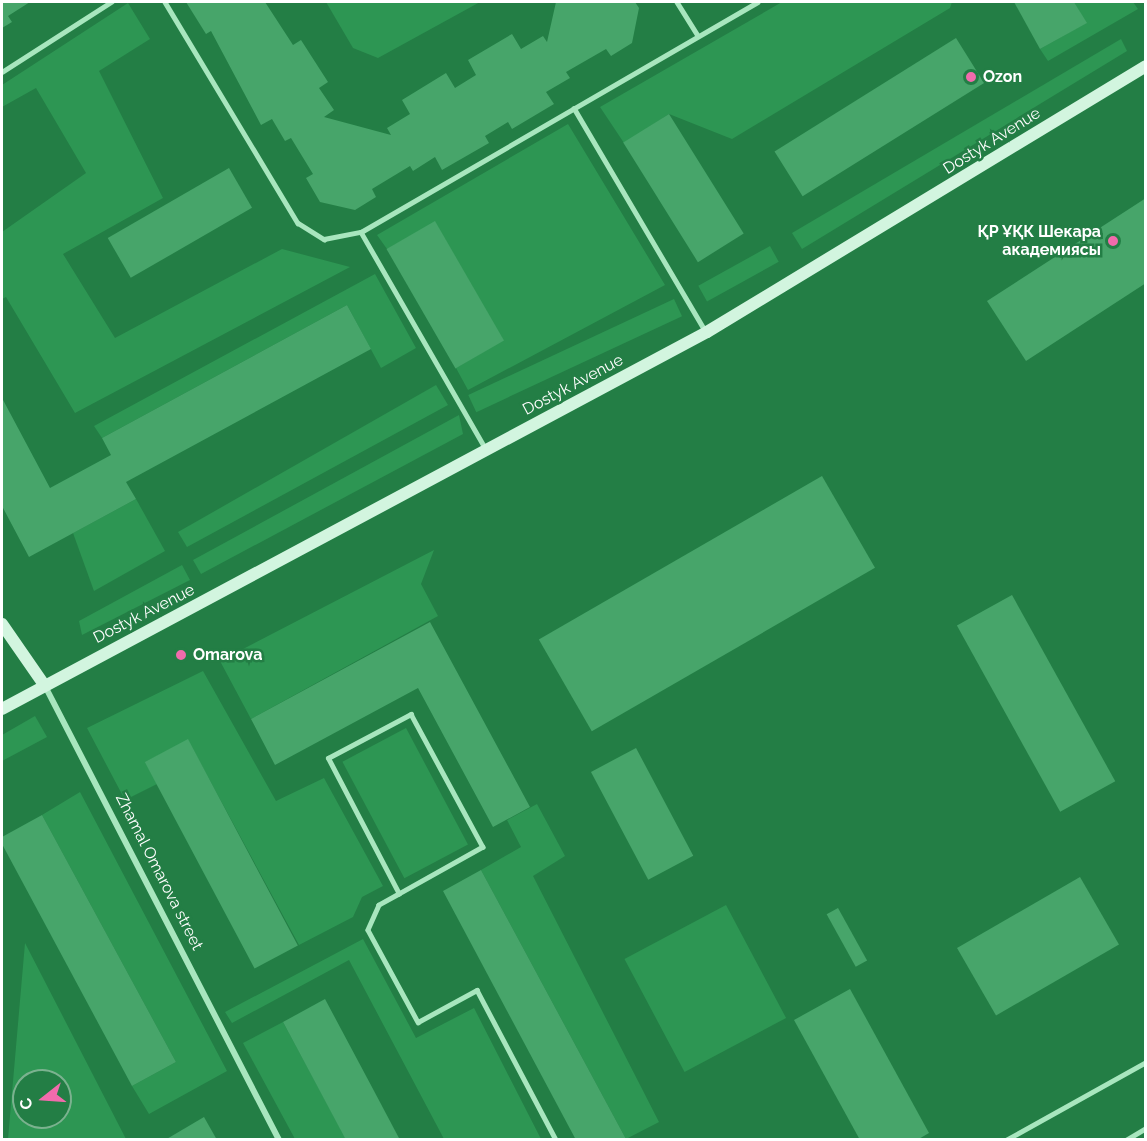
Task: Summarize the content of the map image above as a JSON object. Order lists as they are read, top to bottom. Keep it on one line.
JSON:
{"streets":{"main road":["Dostyk Avenue","Zhamal Omarova street"]},"crossings":[["Dostyk Avenue","Zhamal Omarova street"]],"places":["Ozon","ҚР ҰҚК Шекара академиясы","Omarova"],"north":"left"}
